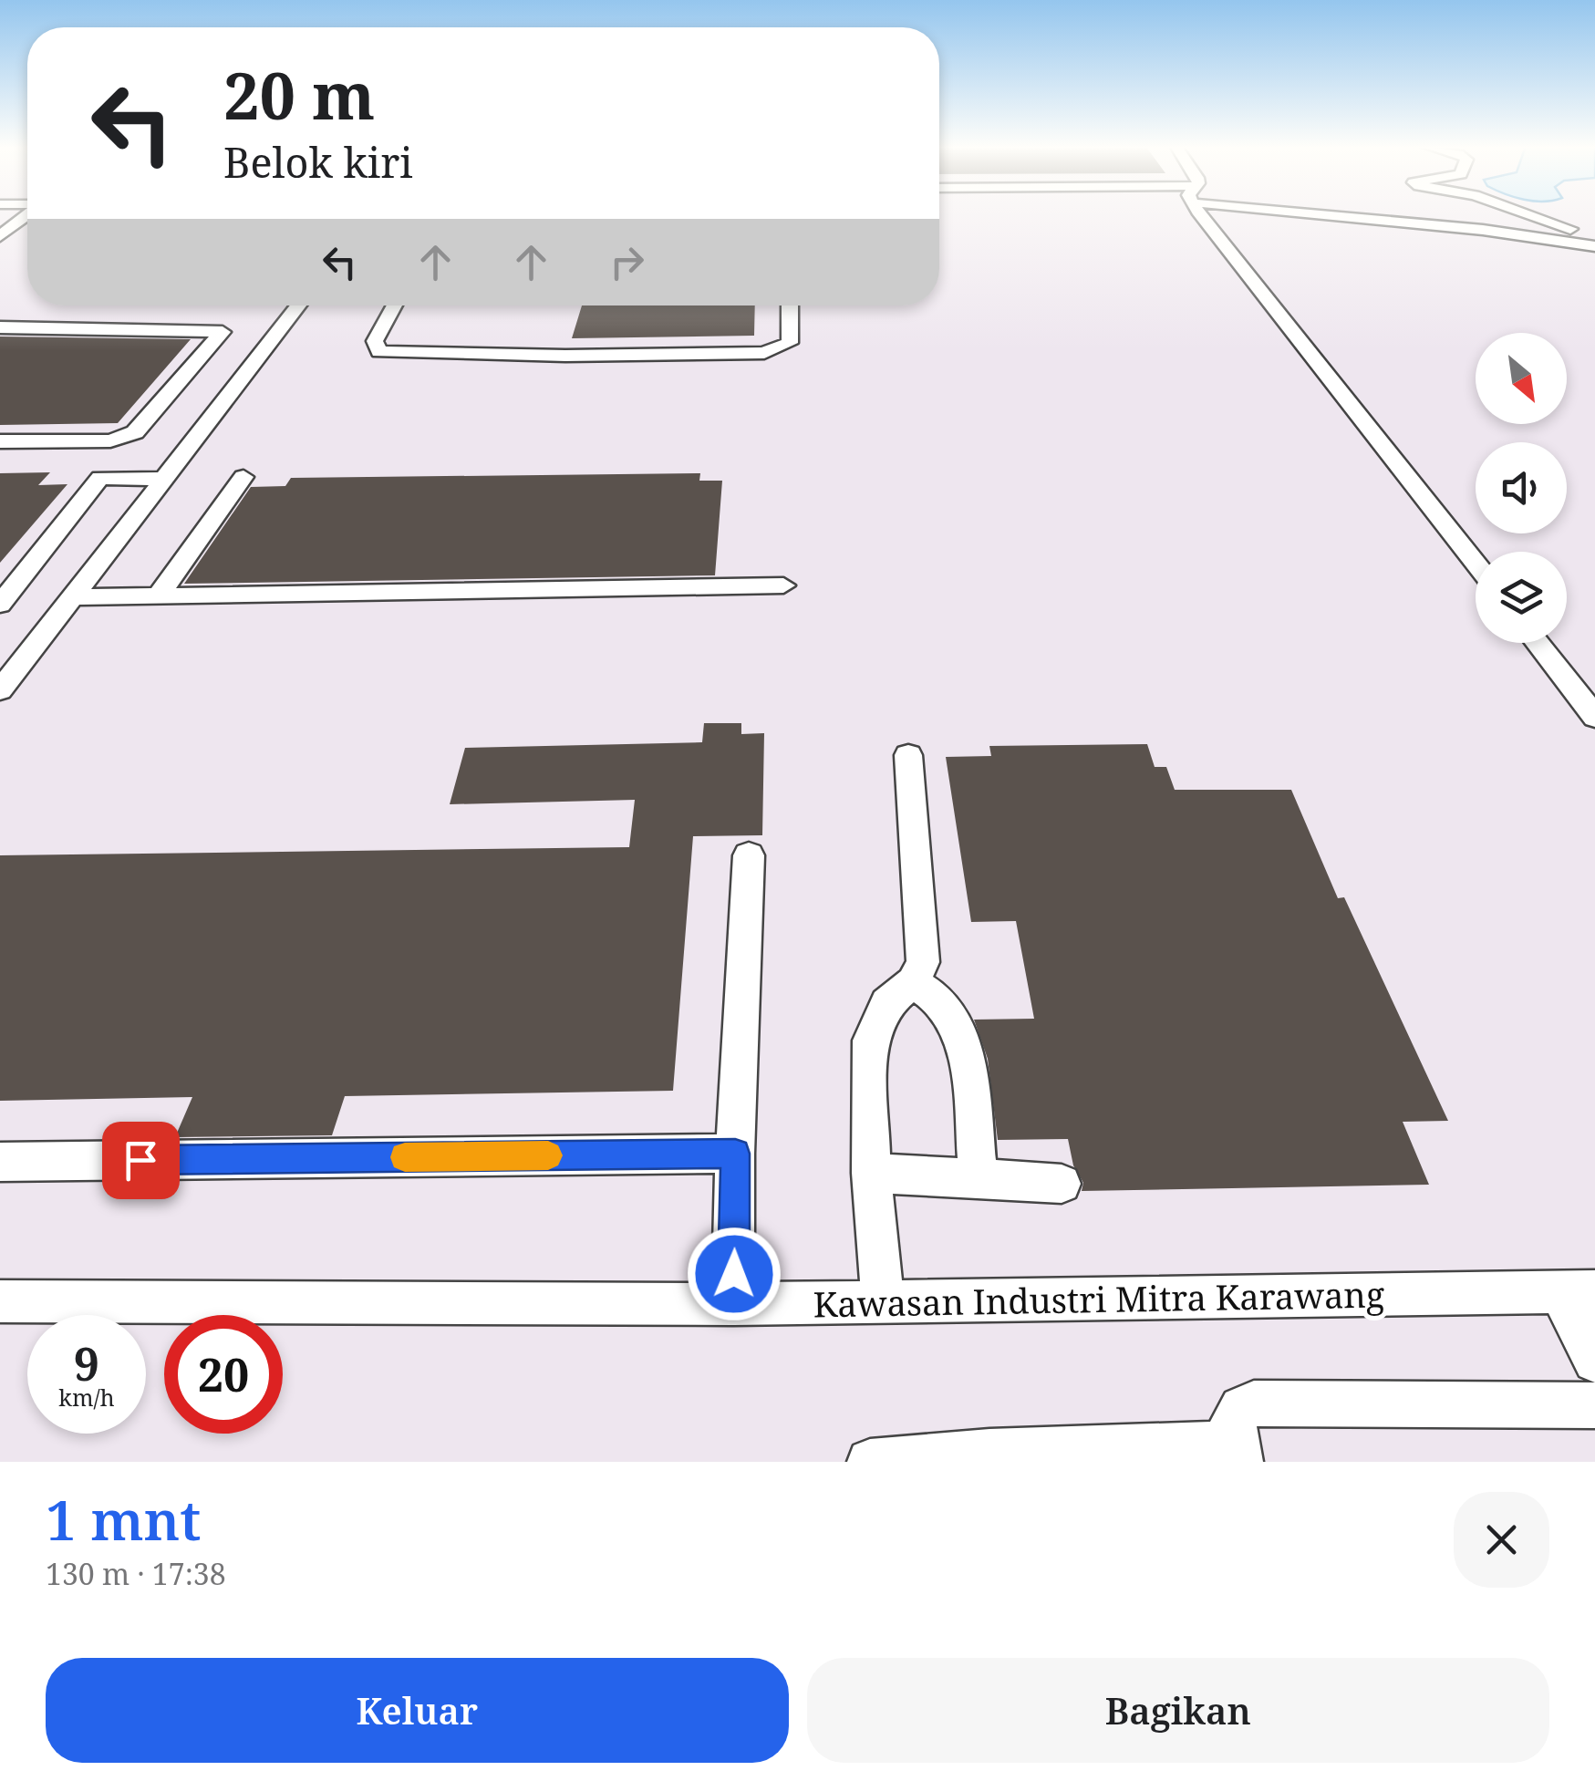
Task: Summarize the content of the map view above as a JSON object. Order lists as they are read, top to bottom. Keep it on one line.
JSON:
{"streets":{"street":["Kawasan Industri Mitra Karawang"]},"north":"bottom right","page":{"turn":["20 m","Belok kiri"],"speed":"9 km/h","limit":"20","heading":["1 mnt","130 m · 17:38"],"buttons":["Keluar","Bagikan"]}}
